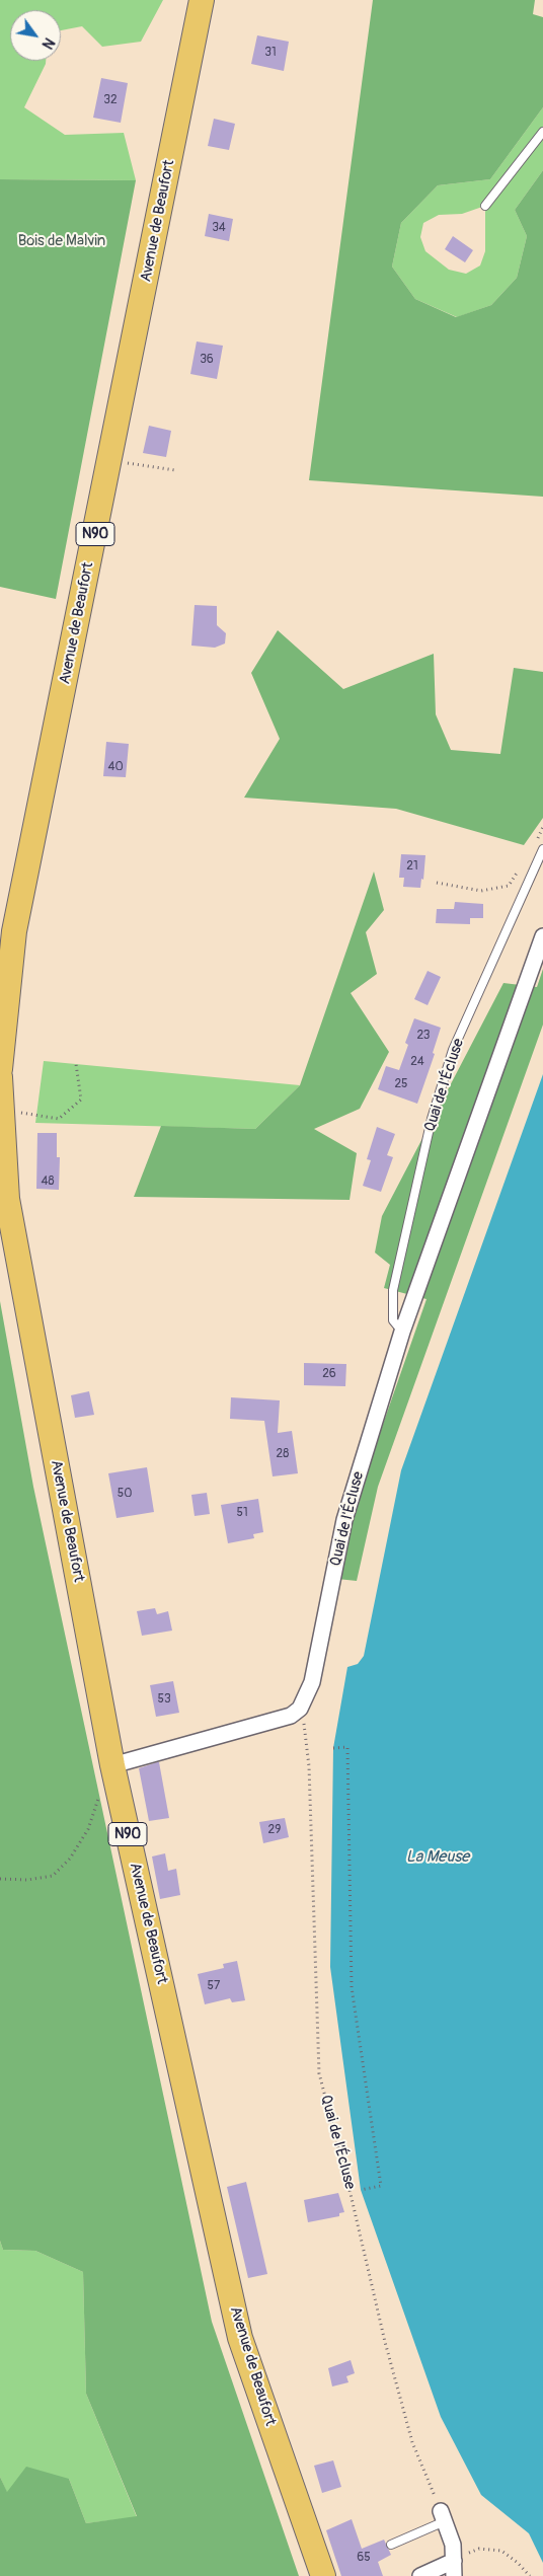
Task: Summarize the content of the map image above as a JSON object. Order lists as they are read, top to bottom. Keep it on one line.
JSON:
{"streets":{"main road":["Avenue de Beaufort","N90"],"street":["Quai de l'Écluse"]},"water":["La Meuse"],"parks":["Bois de Malvin"],"house_numbers":["31","32","34","36","40","21","23","24","25","48","26","28","50","51","53","29","57","65"],"north":"bottom right"}
